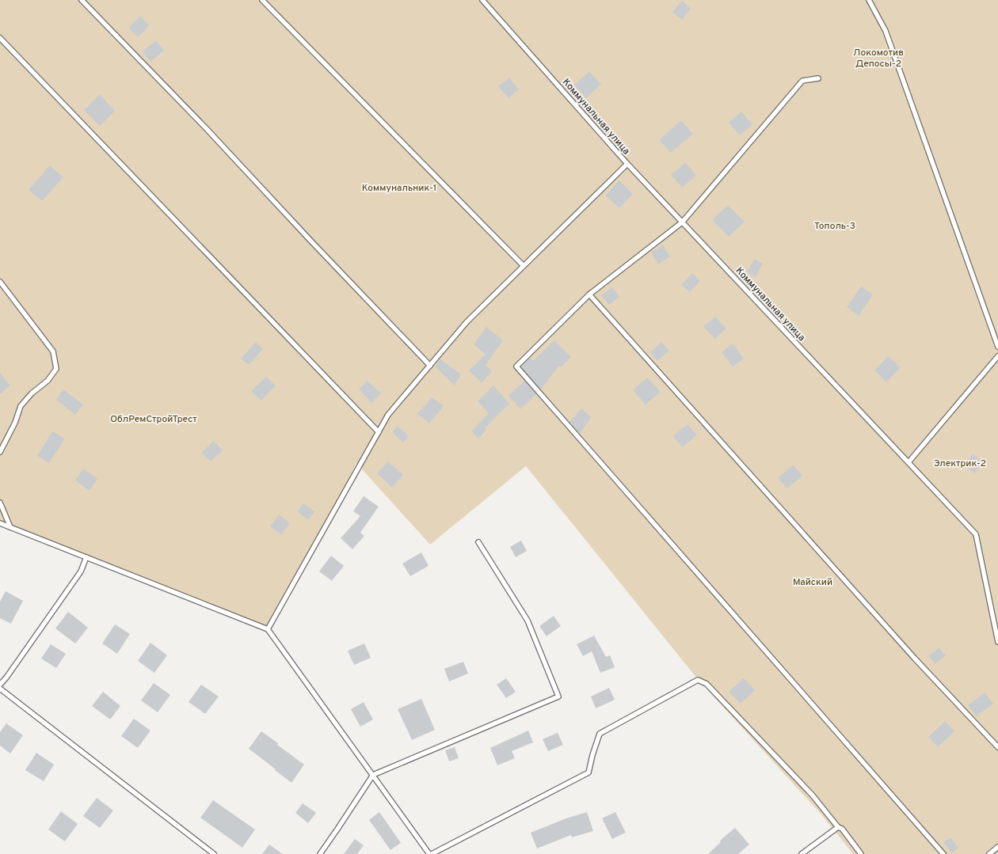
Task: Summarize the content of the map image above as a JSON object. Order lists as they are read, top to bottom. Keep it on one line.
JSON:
{"streets":{"lane":["Коммунальная улица"]},"parks":["Локомотив Депосы-2","Коммунальник-1","Тополь-3","ОблРемСтройТрест","Электрик-2","Майский"]}
